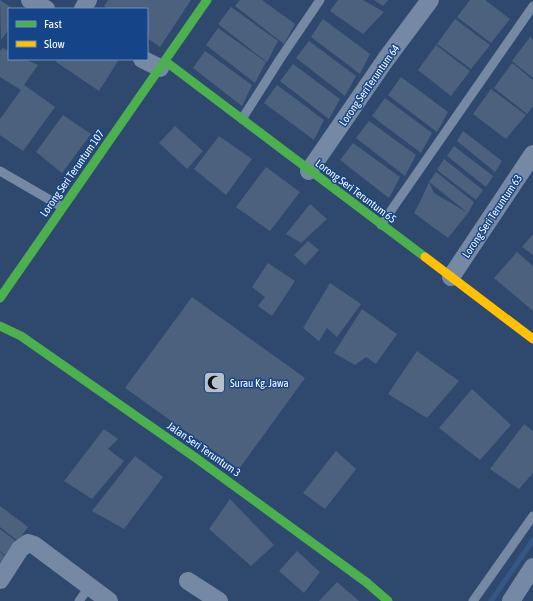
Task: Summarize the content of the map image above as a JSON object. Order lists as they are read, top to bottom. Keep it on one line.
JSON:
{"streets":{"street":["Lorong SeriTeruntum 64","Lorong Seri Teruntum 107","Lorong Seri Teruntum 65","Lorong Seri Teruntum 63","Jalan Seri Teruntum 3"]},"crossings":[["Lorong SeriTeruntum 64","Lorong Seri Teruntum 65"],["Lorong Seri Teruntum 107","Lorong Seri Teruntum 65"],["Lorong Seri Teruntum 65","Lorong Seri Teruntum 63"]],"places":{"mosque":["Surau Kg. Jawa"]},"legend":["Fast","Slow"]}
